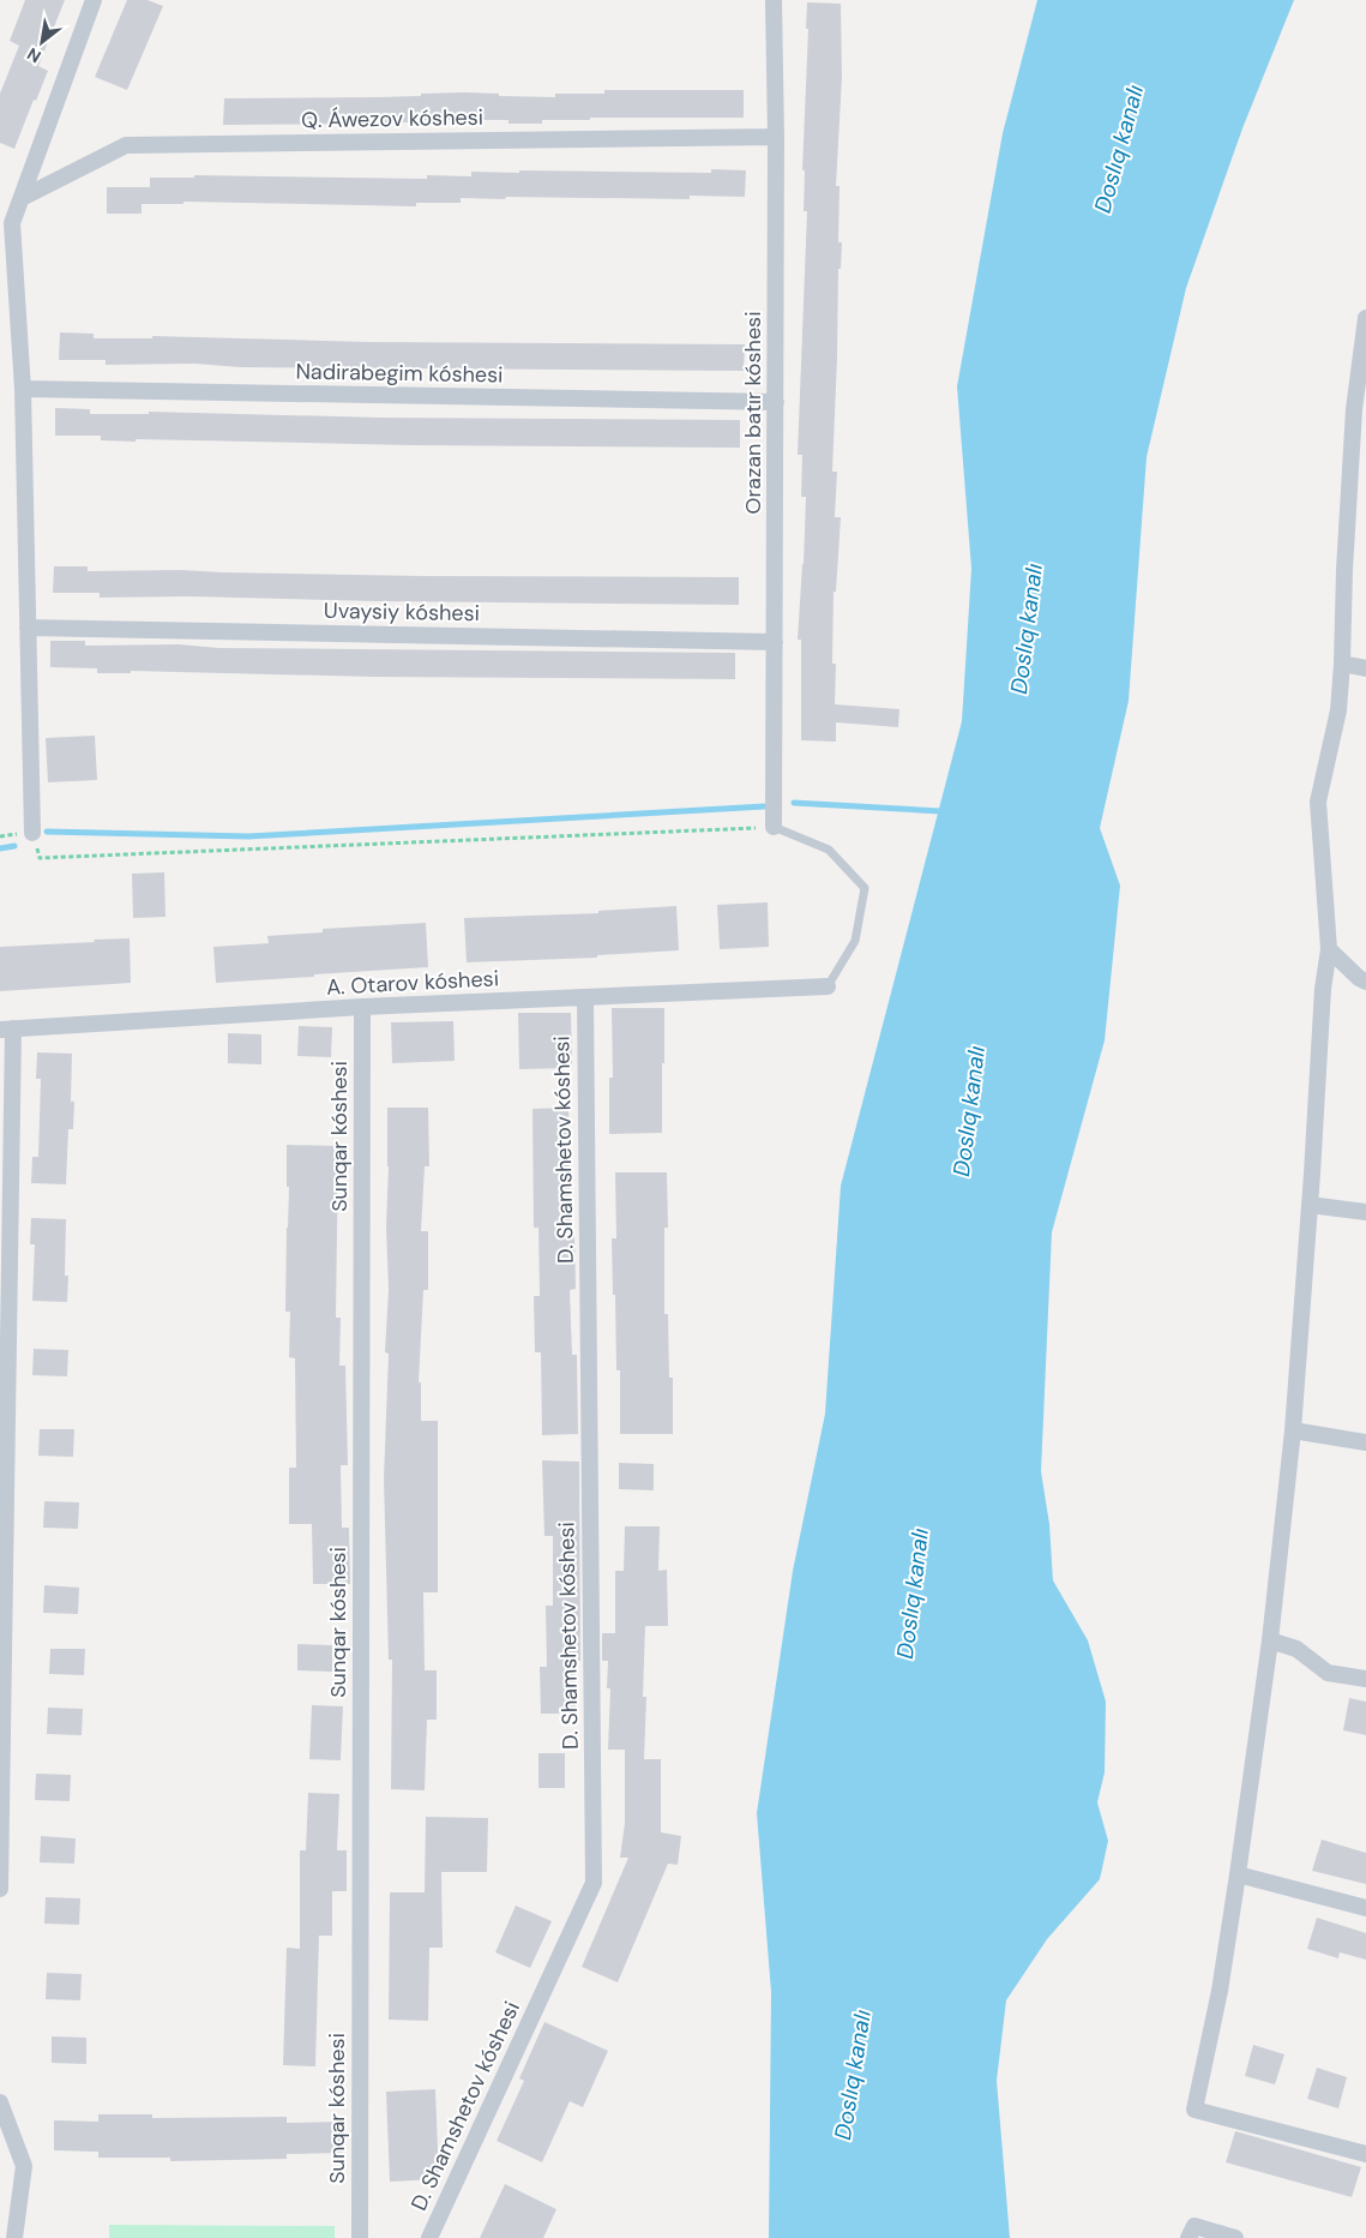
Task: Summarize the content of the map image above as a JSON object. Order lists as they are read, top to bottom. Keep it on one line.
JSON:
{"streets":{"street":["Q. Áwezov kóshesi","Nadirabegim kóshesi","Orazan batır kóshesi","Uvaysiy kóshesi","A. Otarov kóshesi","Sunqar kóshesi","D. Shamshetov kóshesi"]},"crossings":[["Q. Áwezov kóshesi","Orazan batır kóshesi"],["Nadirabegim kóshesi","Orazan batır kóshesi"],["Orazan batır kóshesi","Uvaysiy kóshesi"],["A. Otarov kóshesi","Sunqar kóshesi"],["A. Otarov kóshesi","D. Shamshetov kóshesi"]],"water":["Doslıq kanalı"],"north":"bottom left"}
